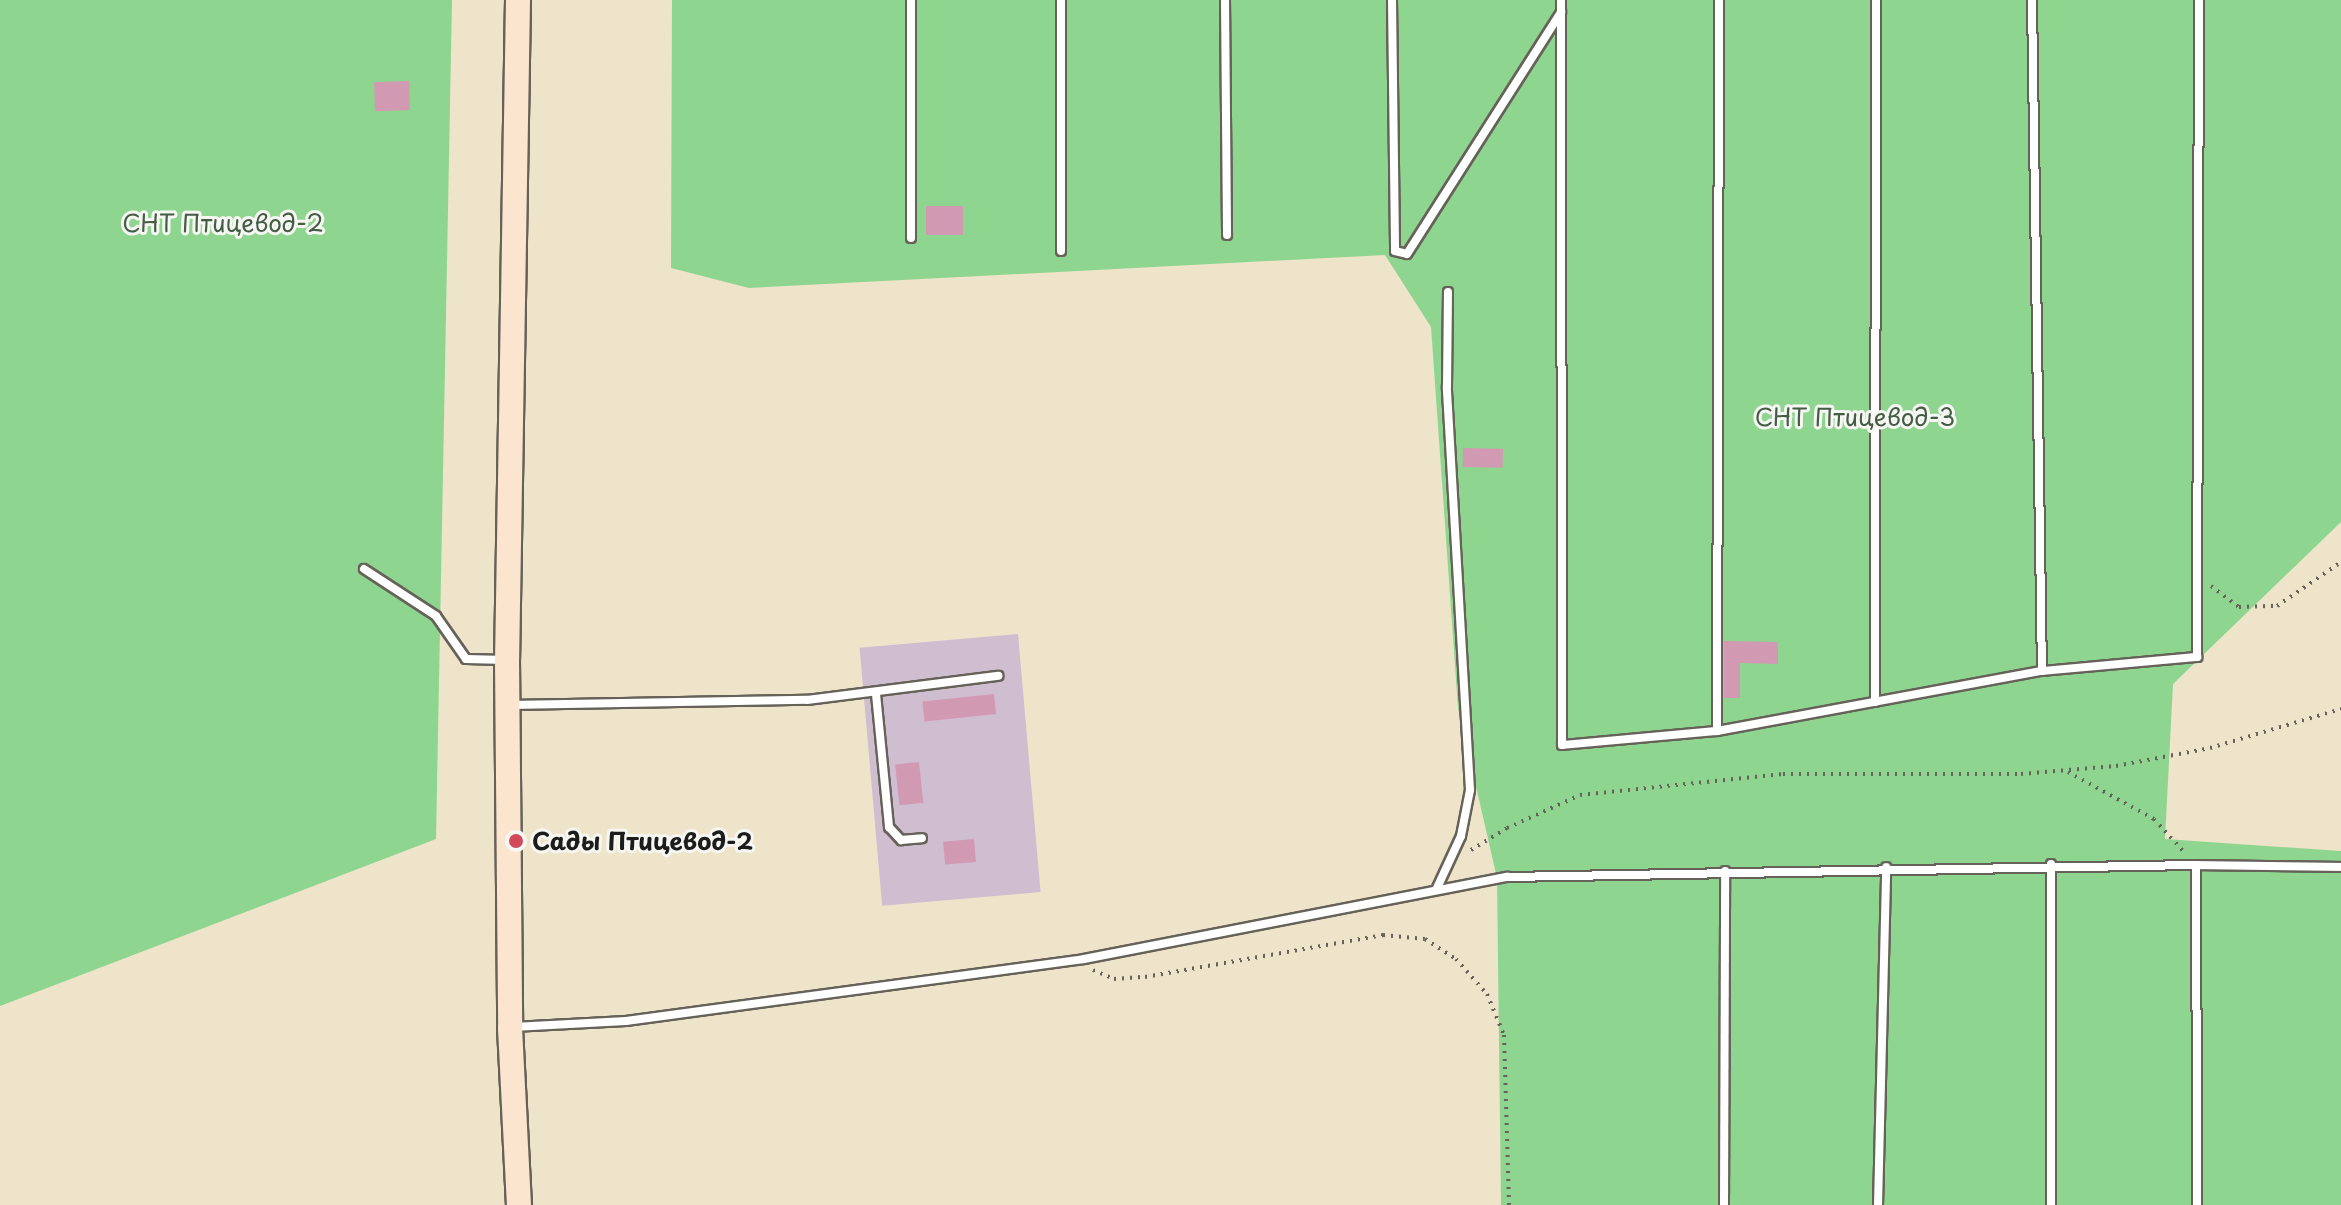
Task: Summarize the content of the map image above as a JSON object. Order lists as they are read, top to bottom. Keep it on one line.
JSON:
{"parks":["СНТ Птицевод-2","СНТ Птицевод-3"],"places":["Сады Птицевод-2"]}
